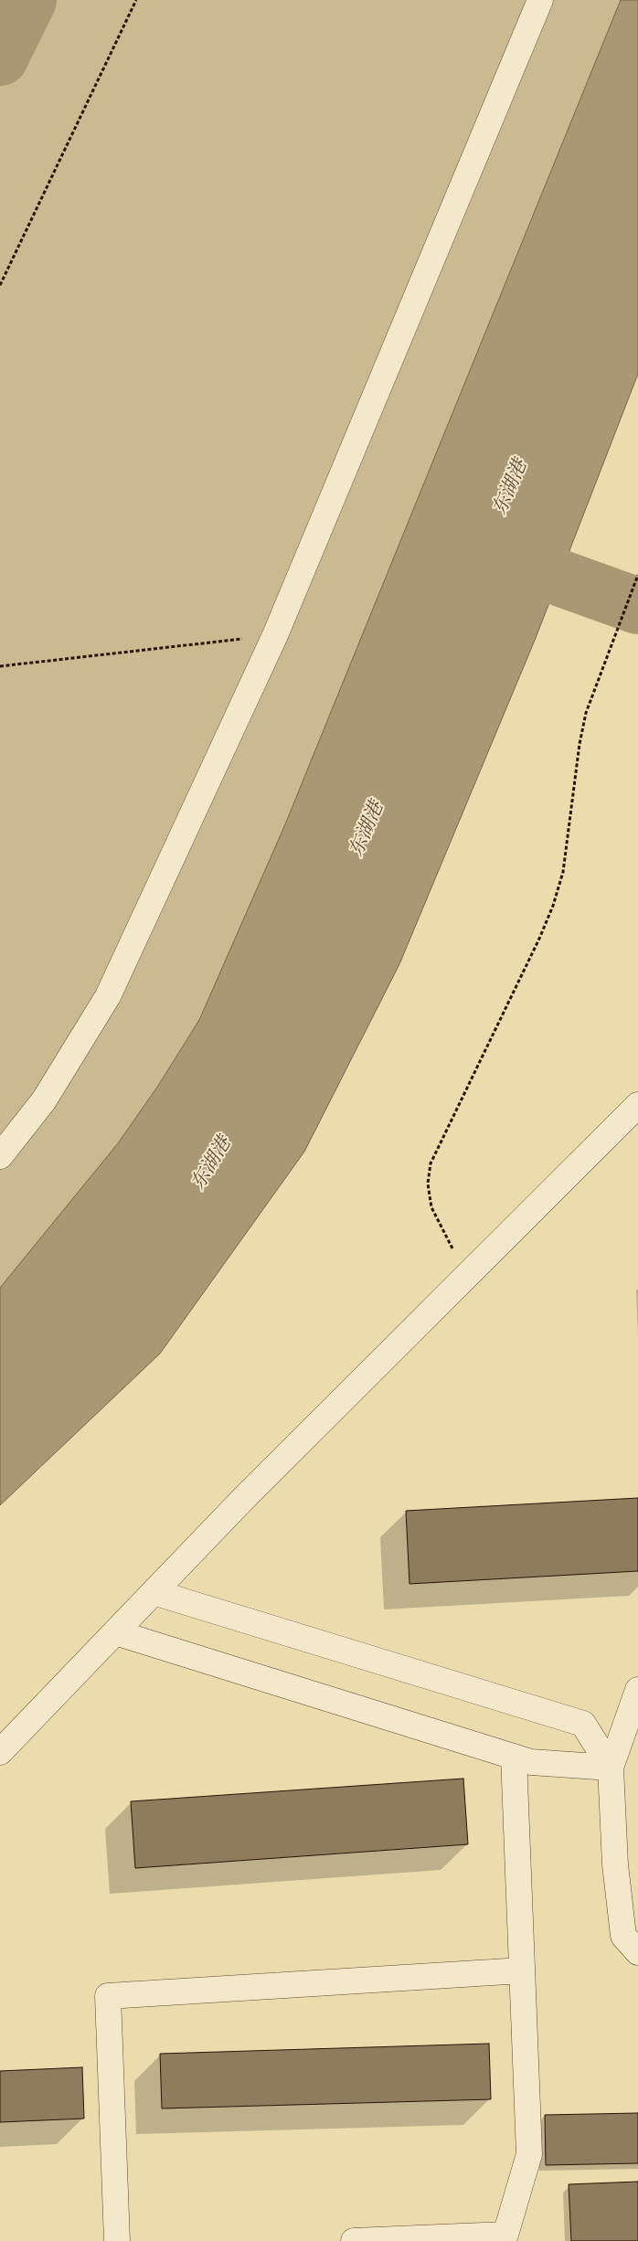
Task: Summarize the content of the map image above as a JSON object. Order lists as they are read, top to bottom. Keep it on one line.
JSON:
{"water":["东湖港"]}
